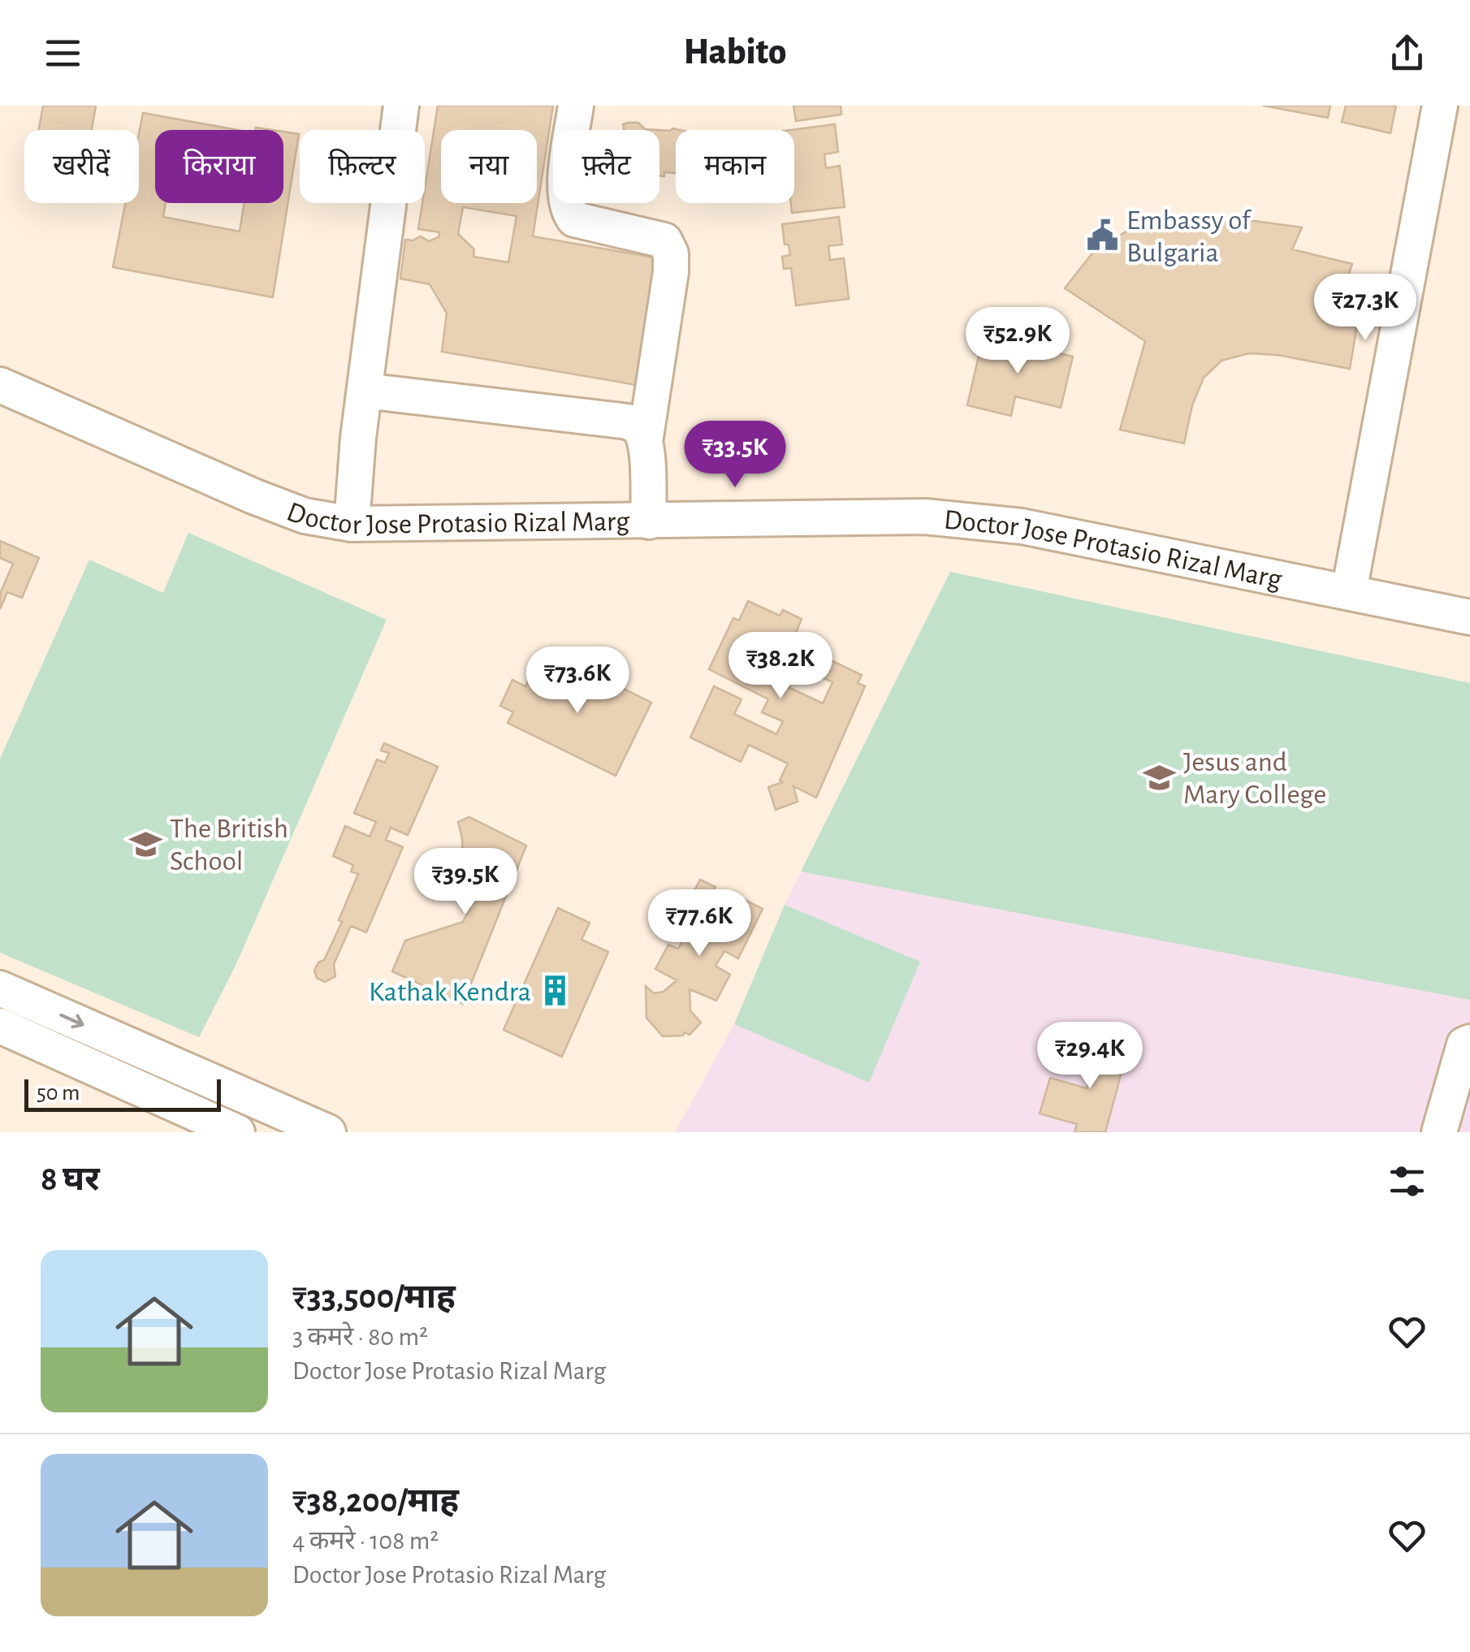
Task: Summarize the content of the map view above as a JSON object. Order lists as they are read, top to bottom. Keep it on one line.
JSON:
{"streets":{"street":["Doctor Jose Protasio Rizal Marg"]},"places":{"public building":["Embassy of Bulgaria"],"school or university":["Jesus and Mary College","The British School"],"building":["Kathak Kendra"]},"scale_bar":"50 m","page":{"header":"Habito","chip":["खरीदें","किराया","फ़िल्टर","नया","फ़्लैट","मकान"],"price":["₹27.3K","₹52.9K","₹33.5K","₹38.2K","₹73.6K","₹39.5K","₹77.6K","₹29.4K"],"scale":"50 m","heading":"8 घर","list":[{"name":"₹33,500/माह","note":"3 कमरे · 80 m² · Doctor Jose Protasio Rizal Marg"},{"name":"₹38,200/माह","note":"4 कमरे · 108 m² · Doctor Jose Protasio Rizal Marg"}]}}
